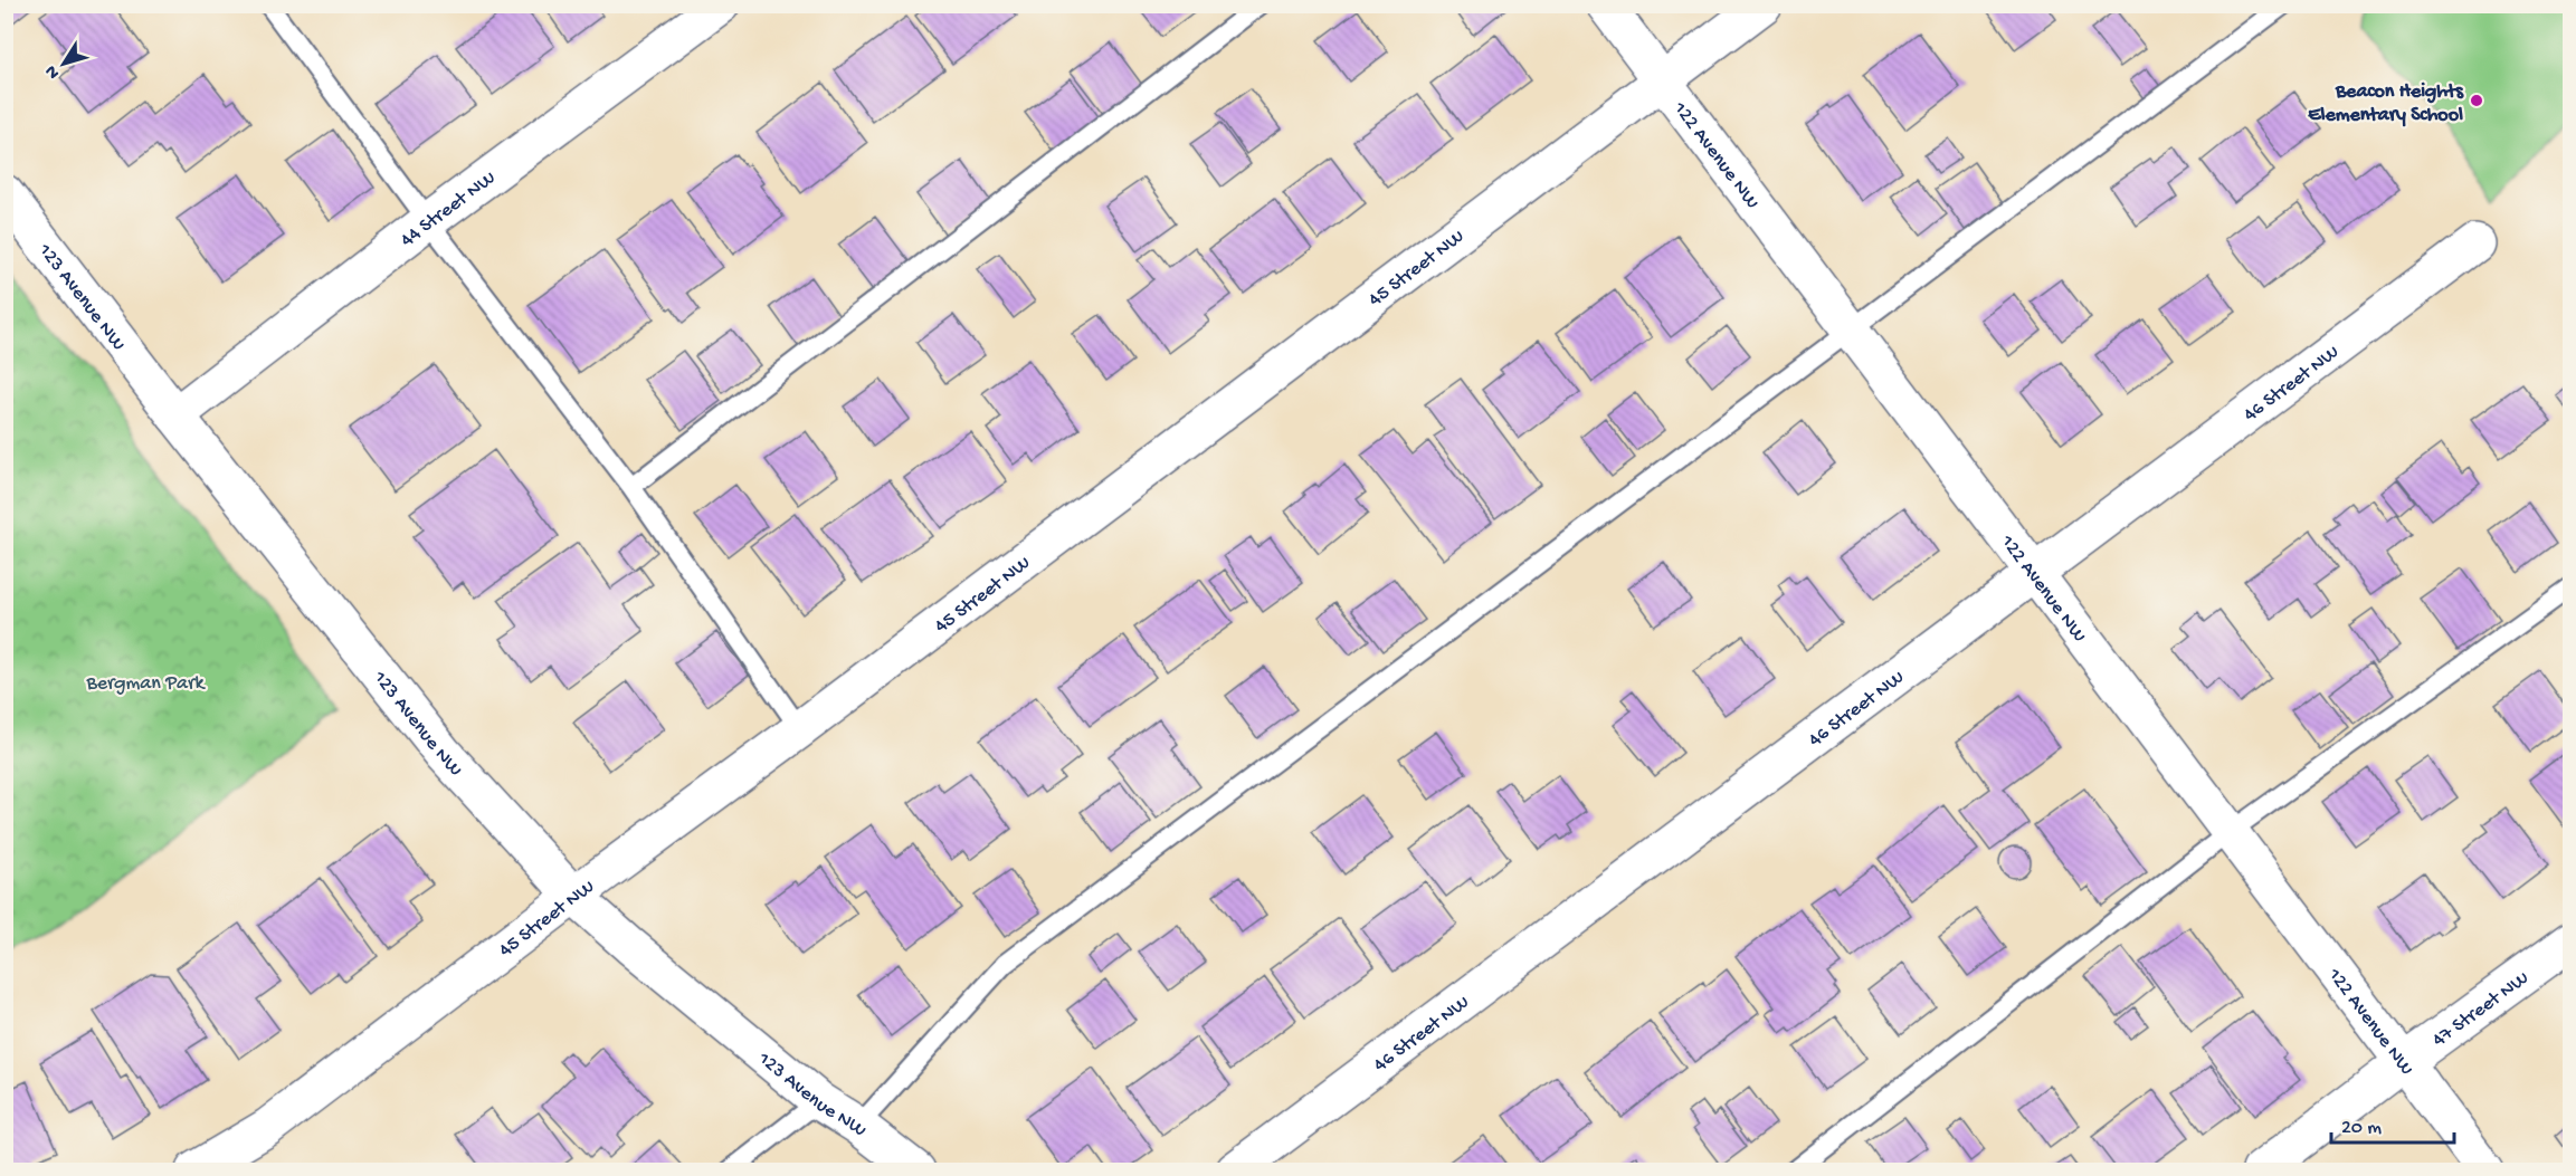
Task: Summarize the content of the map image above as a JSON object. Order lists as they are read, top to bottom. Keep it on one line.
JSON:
{"streets":{"street":["122 Avenue NW","44 Street NW","45 Street NW","123 Avenue NW","46 Street NW","47 Street NW"]},"crossings":[["122 Avenue NW","45 Street NW"],["122 Avenue NW","46 Street NW"],["122 Avenue NW","47 Street NW"],["44 Street NW","123 Avenue NW"],["45 Street NW","123 Avenue NW"]],"parks":["Bergman Park"],"places":["Beacon Heights Elementary School"],"scale_bar":"20 m","north":"bottom left"}
